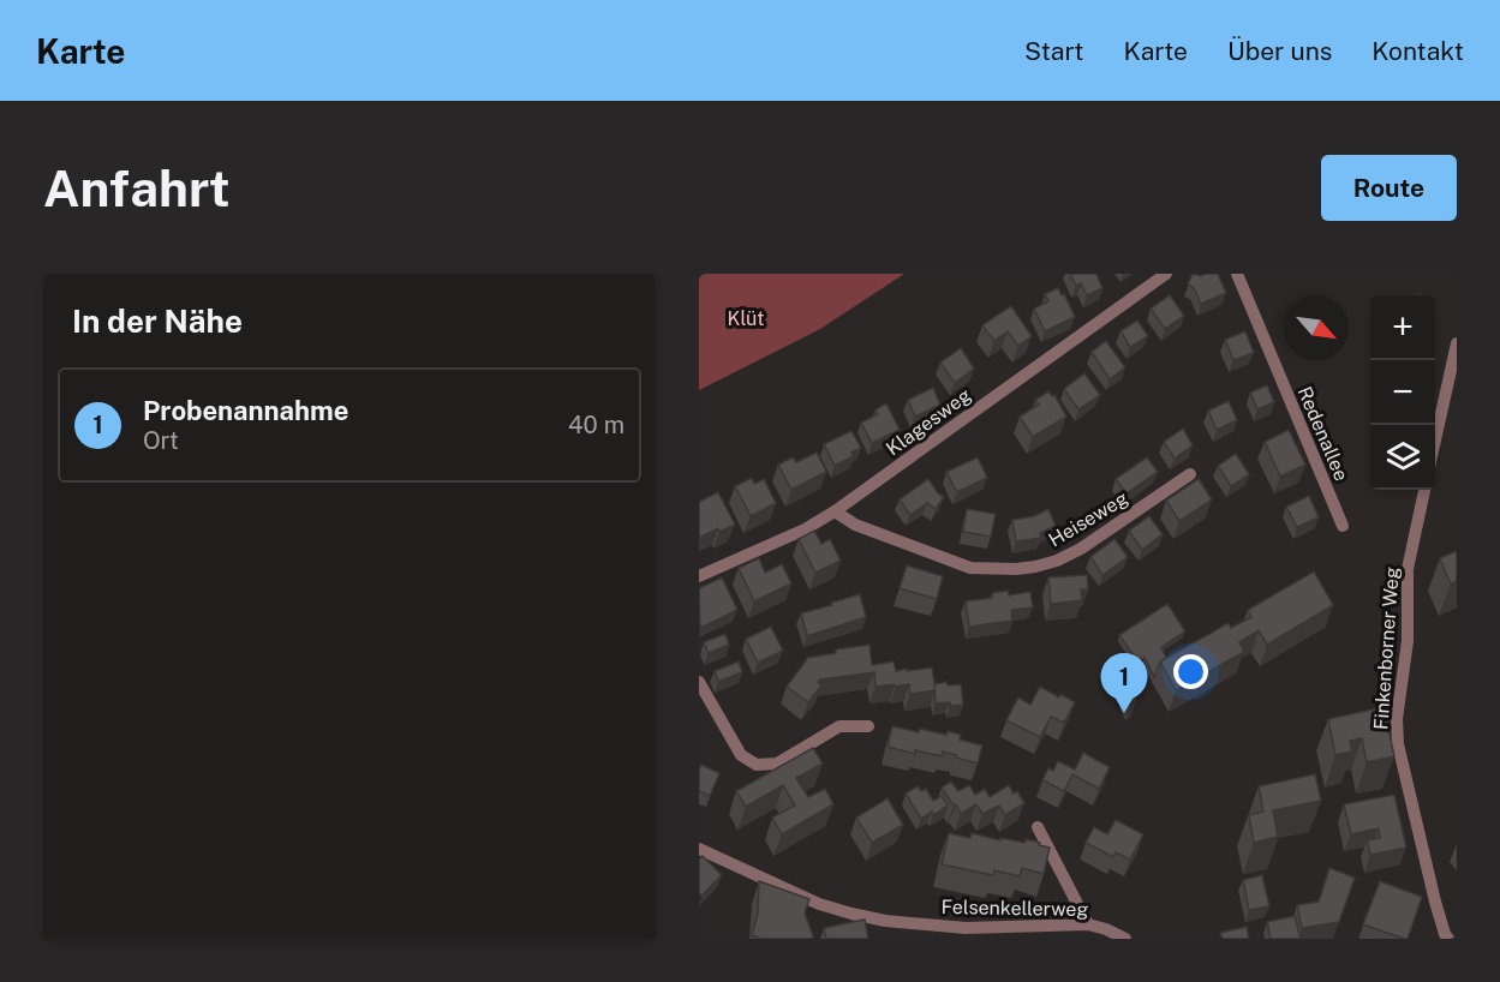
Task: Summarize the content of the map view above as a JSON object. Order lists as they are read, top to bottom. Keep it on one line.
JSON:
{"streets":{"street":["Klagesweg","Redenallee","Heiseweg","Finkenborner Weg","Felsenkellerweg"]},"crossings":[["Klagesweg","Heiseweg"]],"parks":["Klüt"],"north":"bottom right","page":{"header":"Karte","nav":["Start","Karte","Über uns","Kontakt"],"buttons":"Route","title":"Anfahrt","heading":"In der Nähe","map_buttons":["+","−"],"list":[{"mark":"1","name":"Probenannahme","note":"Ort","value":"40 m"}],"pins":"1"}}
